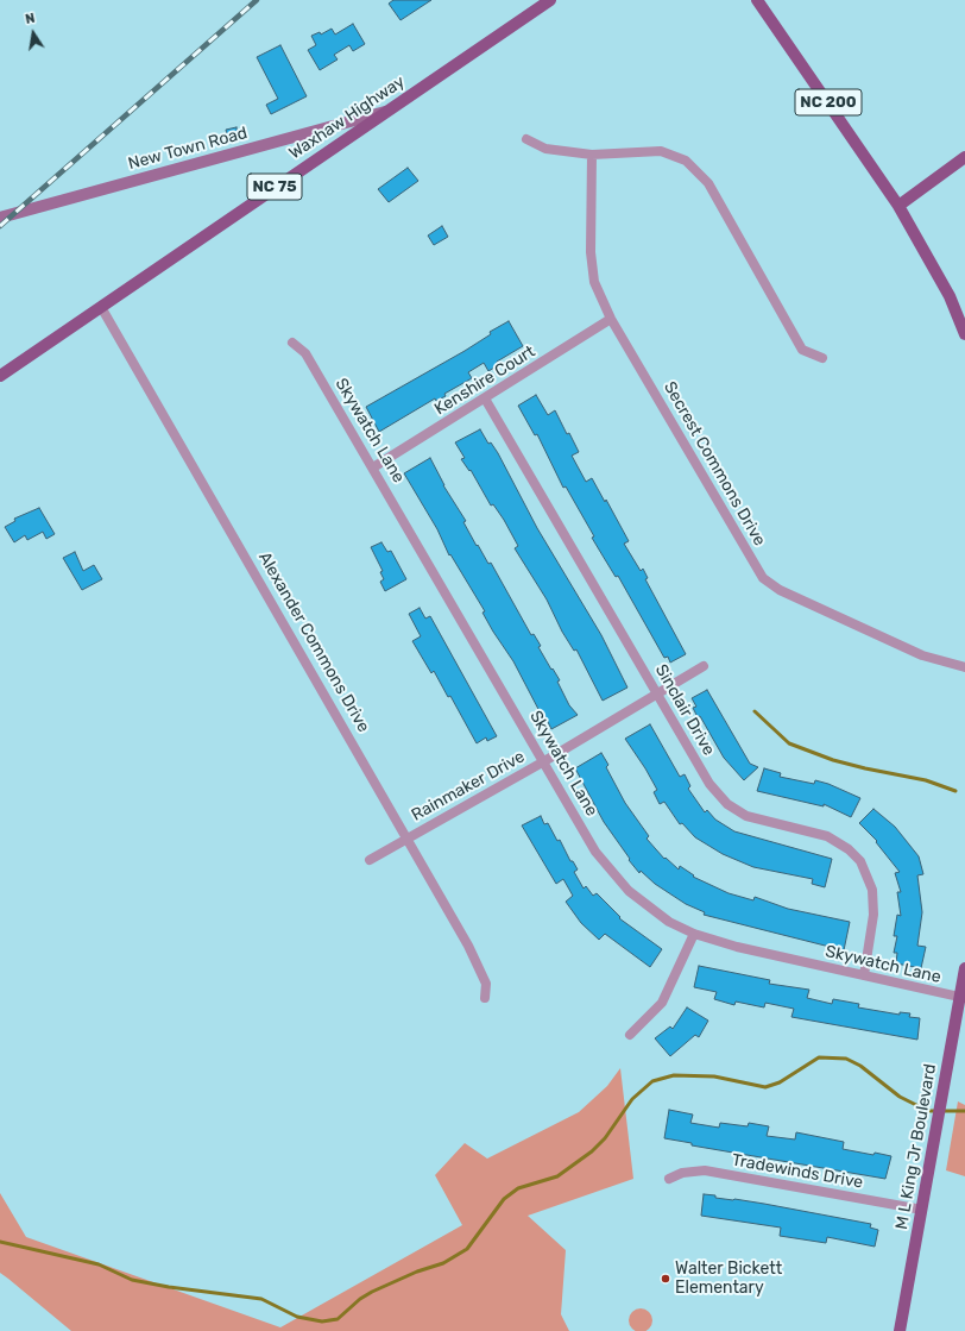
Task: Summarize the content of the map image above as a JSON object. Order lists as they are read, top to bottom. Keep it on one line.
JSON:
{"streets":{"main road":["NC 200","Waxhaw Highway","New Town Road","NC 75","M L King Jr Boulevard"],"street":["Kenshire Court","Skywatch Lane","Secrest Commons Drive","Alexander Commons Drive","Sinclair Drive","Rainmaker Drive","Tradewinds Drive"]},"crossings":[["Waxhaw Highway","New Town Road"],["Waxhaw Highway","Alexander Commons Drive"],["Kenshire Court","Skywatch Lane"],["Kenshire Court","Secrest Commons Drive"],["Kenshire Court","Sinclair Drive"],["Skywatch Lane","Sinclair Drive"],["Skywatch Lane","Rainmaker Drive"],["Skywatch Lane","M L King Jr Boulevard"],["Alexander Commons Drive","Rainmaker Drive"],["Sinclair Drive","Rainmaker Drive"],["M L King Jr Boulevard","Tradewinds Drive"]],"places":["Walter Bickett Elementary"],"north":"top"}
